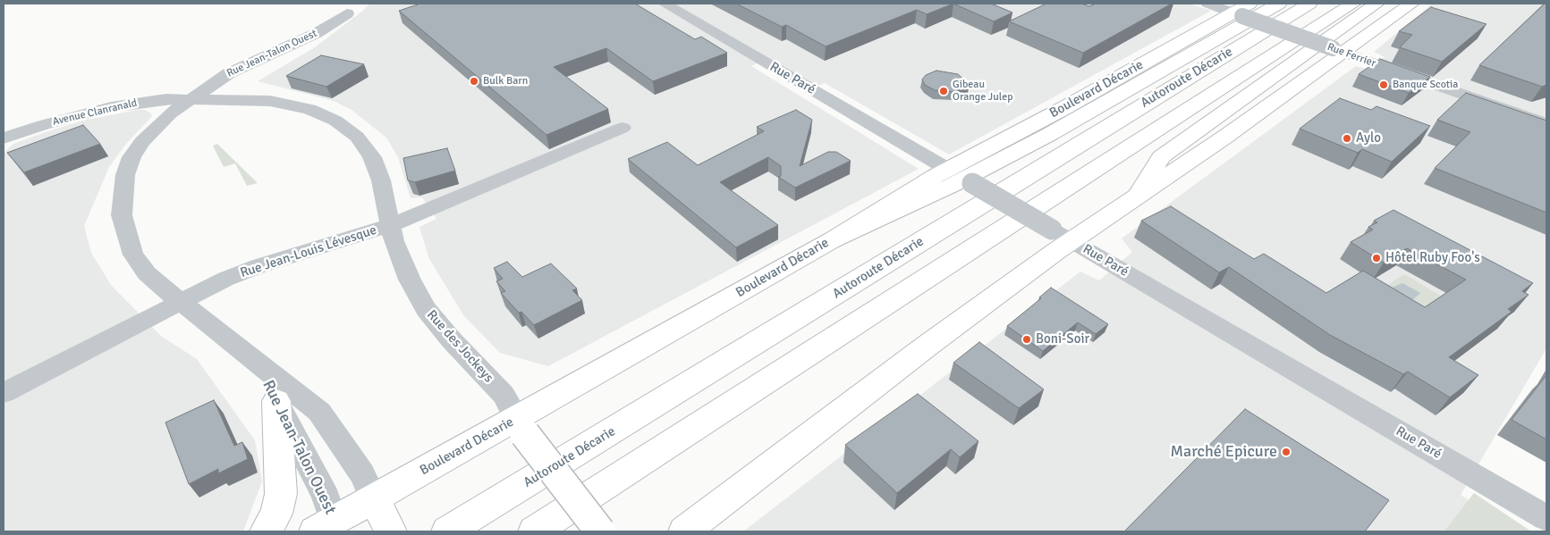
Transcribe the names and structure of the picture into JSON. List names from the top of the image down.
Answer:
{
  "streets": {
    "main road": ["Autoroute Décarie", "Boulevard Décarie"],
    "street": [
      "Rue Jean-Talon Ouest",
      "Rue Ferrier",
      "Rue Paré",
      "Avenue Clanranald",
      "Rue Jean-Louis Lévesque",
      "Rue des Jockeys"
    ]
  },
  "crossings": [
    ["Rue Jean-Talon Ouest", "Boulevard Décarie"],
    ["Rue Jean-Talon Ouest", "Avenue Clanranald"],
    ["Rue Jean-Talon Ouest", "Rue Jean-Louis Lévesque"],
    ["Rue Jean-Talon Ouest", "Rue des Jockeys"],
    ["Rue Ferrier", "Boulevard Décarie"],
    ["Rue Paré", "Boulevard Décarie"],
    ["Boulevard Décarie", "Rue des Jockeys"],
    ["Avenue Clanranald", "Rue des Jockeys"],
    ["Rue Jean-Louis Lévesque", "Rue des Jockeys"]
  ],
  "places": [
    "Bulk Barn",
    "Banque Scotia",
    "Gibeau Orange Julep",
    "Aylo",
    "Hôtel Ruby Foo's",
    "Boni-Soir",
    "Marché Epicure"
  ]
}
